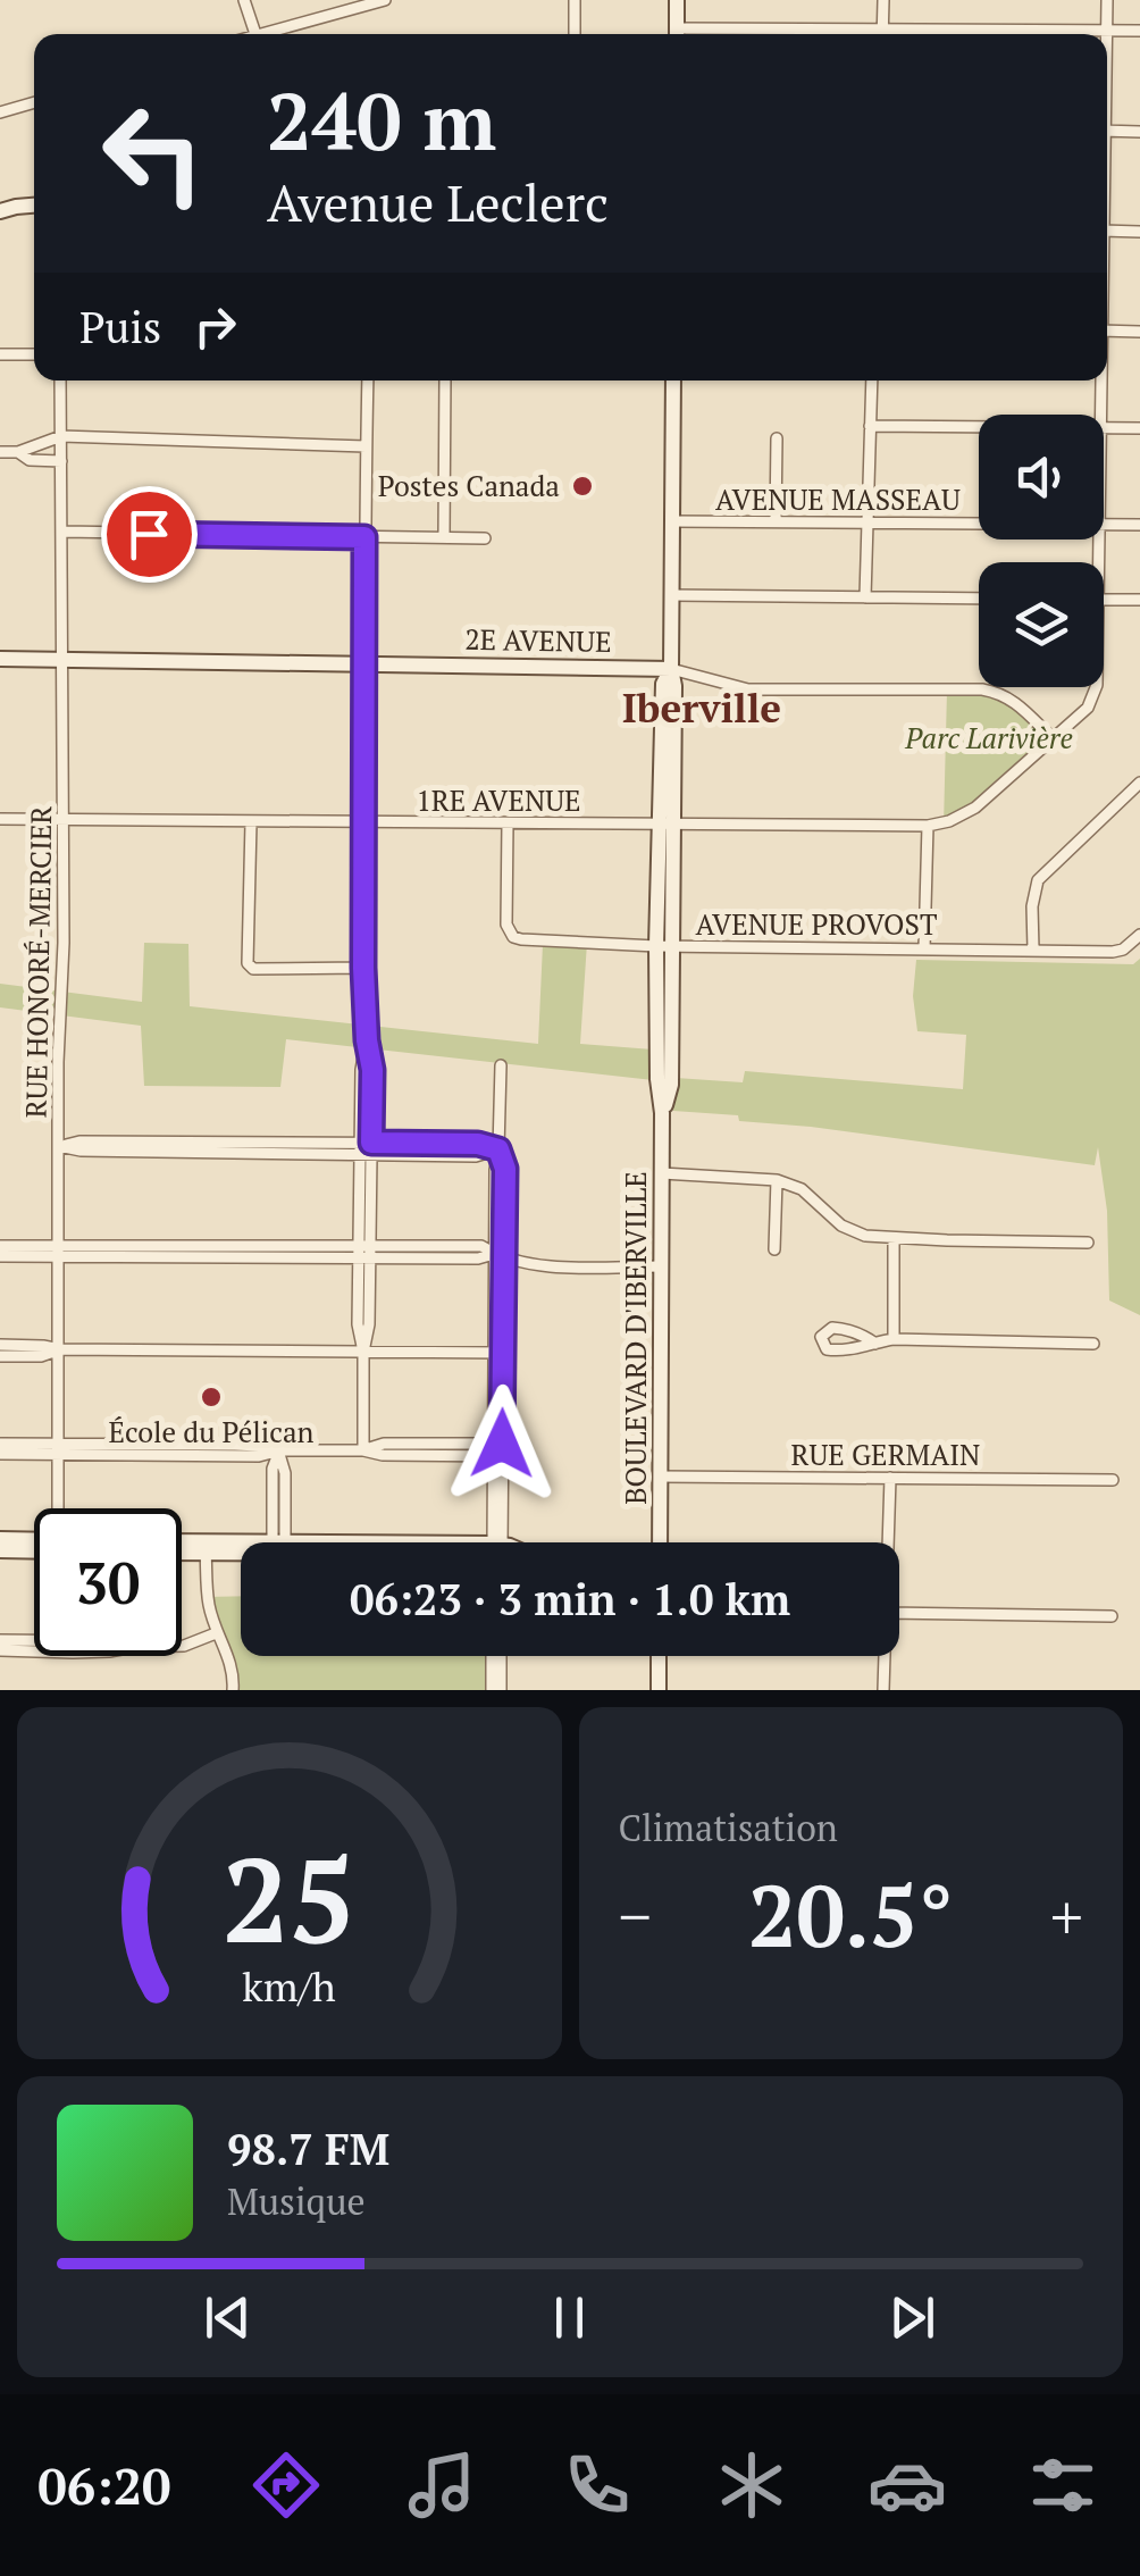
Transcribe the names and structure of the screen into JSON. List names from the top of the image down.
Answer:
{
  "streets": {
    "street": [
      "AVENUE MASSEAU",
      "2E AVENUE",
      "1RE AVENUE",
      "AVENUE PROVOST",
      "RUE HONORÉ-MERCIER",
      "BOULEVARD D'IBERVILLE",
      "RUE GERMAIN"
    ]
  },
  "crossings": [
    ["AVENUE MASSEAU", "BOULEVARD D'IBERVILLE"],
    ["2E AVENUE", "RUE HONORÉ-MERCIER"],
    ["2E AVENUE", "BOULEVARD D'IBERVILLE"],
    ["1RE AVENUE", "AVENUE PROVOST"],
    ["1RE AVENUE", "RUE HONORÉ-MERCIER"],
    ["1RE AVENUE", "BOULEVARD D'IBERVILLE"],
    ["AVENUE PROVOST", "BOULEVARD D'IBERVILLE"],
    ["BOULEVARD D'IBERVILLE", "RUE GERMAIN"]
  ],
  "districts": ["Iberville"],
  "parks": ["Parc Larivière"],
  "places": ["Postes Canada", "École du Pélican"],
  "page": {
    "turn": ["240 m", "Avenue Leclerc"],
    "then": "Puis",
    "limit": "30",
    "trip": "06:23 · 3 min · 1.0 km",
    "tile": "Climatisation",
    "heat": ["−", "20.5°", "+"],
    "song": ["98.7 FM", "Musique"],
    "tabs": "06:20",
    "gauge": ["25", "km/h"]
  }
}
